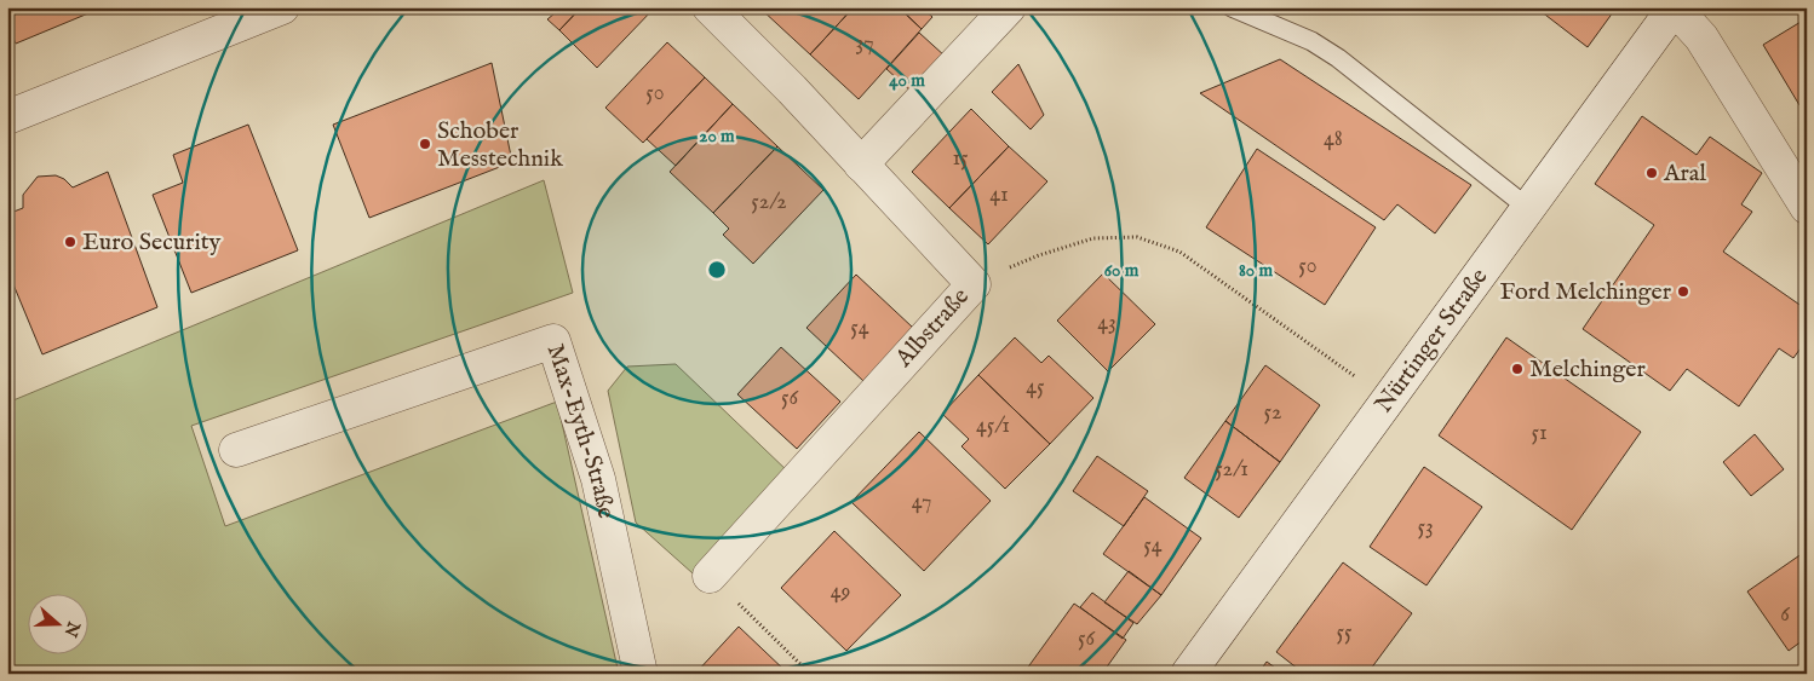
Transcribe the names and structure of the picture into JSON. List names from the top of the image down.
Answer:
{
  "streets": {
    "street": ["Albstraße", "Nürtinger Straße", "Max-Eyth-Straße"]
  },
  "places": [
    "Schober Messtechnik",
    "Aral",
    "Euro Security",
    "Ford Melchinger",
    "Melchinger"
  ],
  "house_numbers": [
    "37",
    "50",
    "48",
    "15",
    "41",
    "52/2",
    "50",
    "43",
    "54",
    "45",
    "56",
    "52",
    "45/1",
    "51",
    "52/1",
    "47",
    "53",
    "54",
    "49",
    "6",
    "55",
    "56"
  ],
  "north": "right",
  "rings": [
    "40 m",
    "20 m",
    "60 m",
    "80 m"
  ]
}
